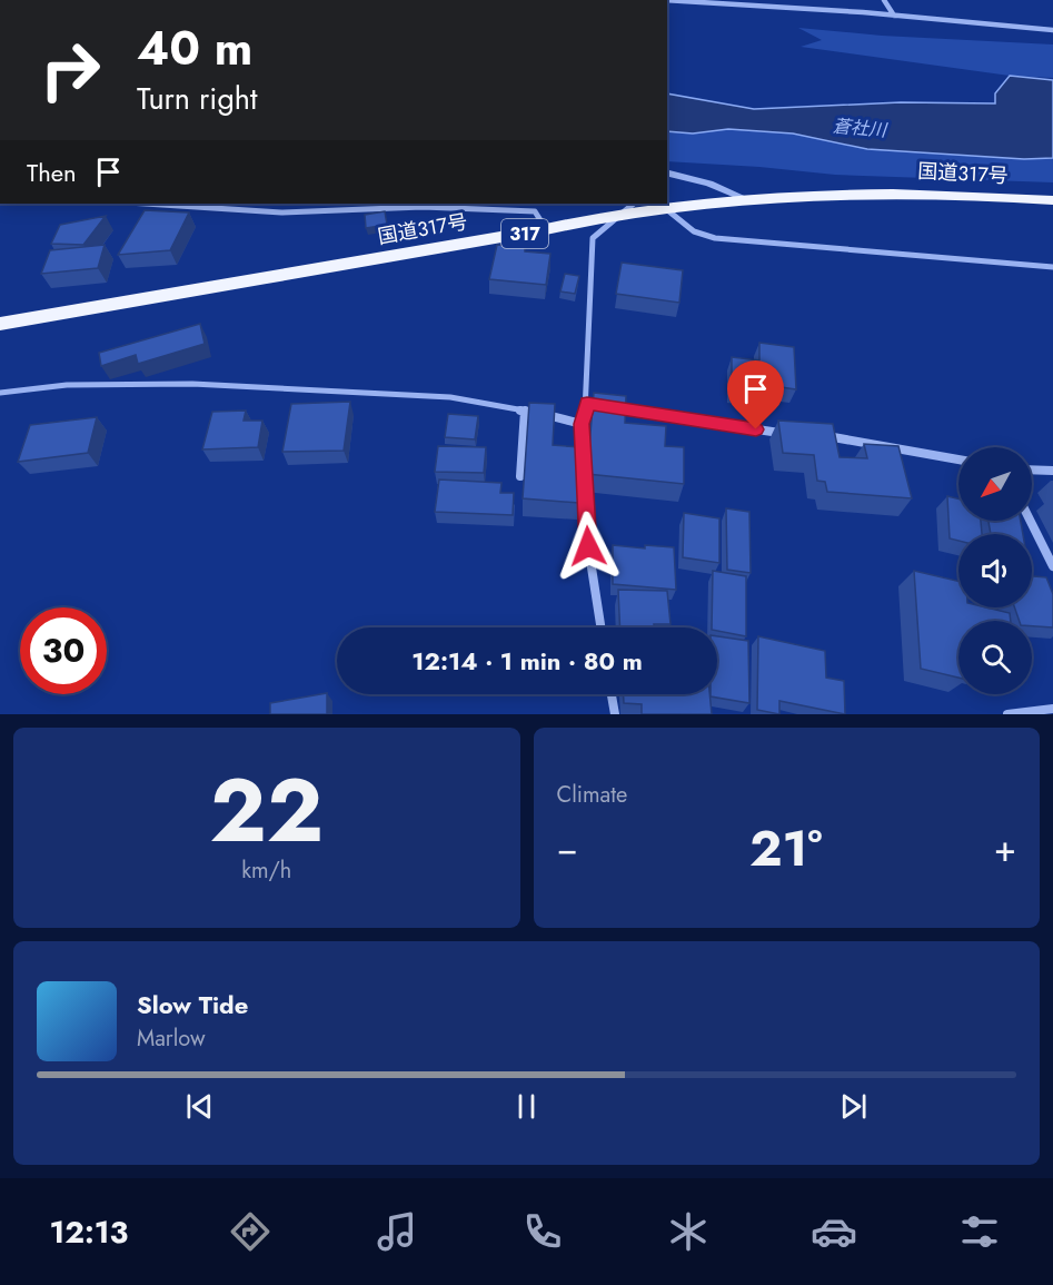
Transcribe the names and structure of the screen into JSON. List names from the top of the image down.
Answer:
{
  "streets": {
    "highway": ["国道317号", "317"]
  },
  "water": ["蒼社川"],
  "north": "bottom left",
  "page": {
    "turn": ["40 m", "Turn right"],
    "then": "Then",
    "limit": "30",
    "trip": "12:14 · 1 min · 80 m",
    "tile": [
      ["22", "km/h"],
      "Climate"
    ],
    "heat": ["−", "21°", "+"],
    "song": ["Slow Tide", "Marlow"],
    "tabs": "12:13"
  }
}
